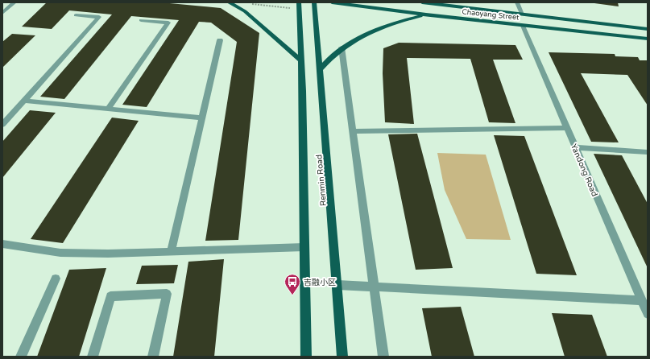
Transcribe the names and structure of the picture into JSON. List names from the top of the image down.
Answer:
{
  "streets": {
    "main road": ["Chaoyang Street", "Renmin Road"],
    "street": ["Yandong Road"]
  },
  "crossings": [
    ["Chaoyang Street", "Yandong Road"]
  ],
  "places": {
    "bus stop": ["吉融小区"]
  }
}
